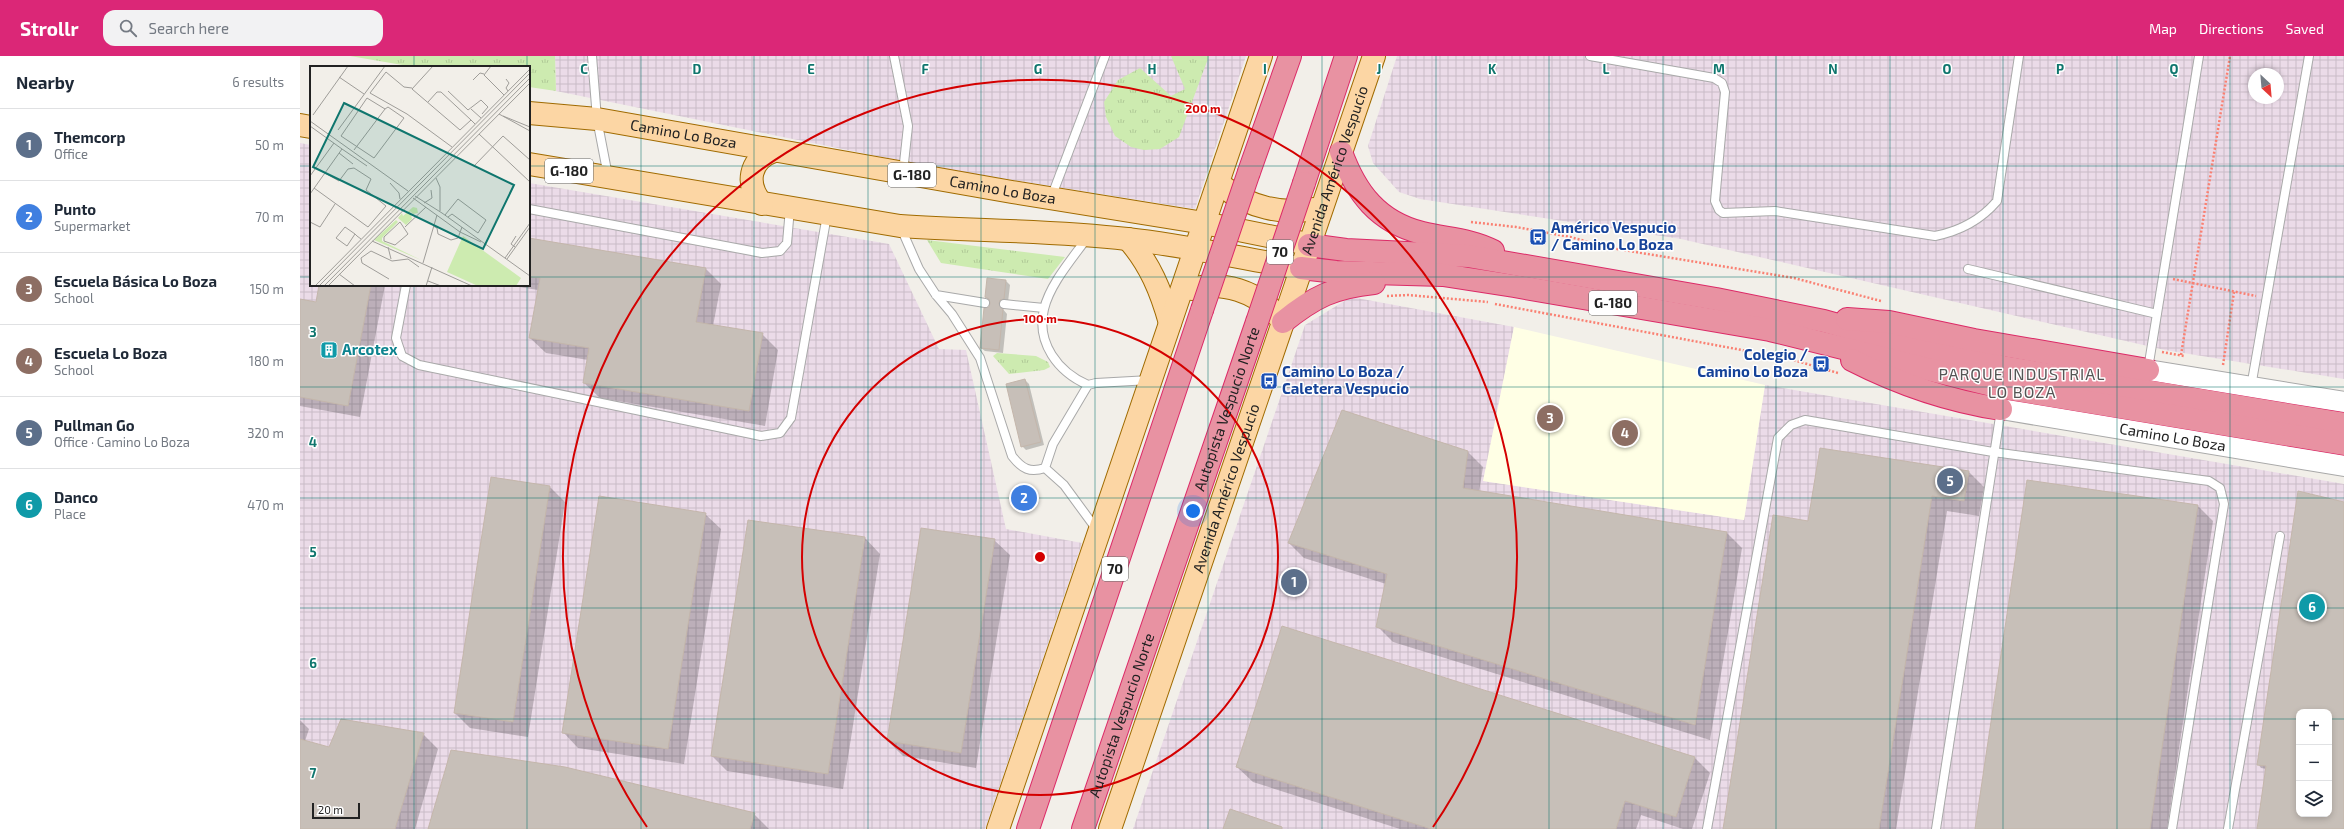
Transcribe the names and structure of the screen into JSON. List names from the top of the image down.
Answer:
{
  "streets": {
    "highway": ["G-180", "70", "Autopista Vespucio Norte"],
    "main road": ["Camino Lo Boza", "Avenida Américo Vespucio"]
  },
  "crossings": [
    ["Camino Lo Boza", "Avenida Américo Vespucio"],
    ["Camino Lo Boza", "G-180"],
    ["Avenida Américo Vespucio", "G-180"]
  ],
  "districts": ["PARQUE INDUSTRIAL LO BOZA"],
  "places": {
    "bus stop": ["Américo Vespucio / Camino Lo Boza", "Colegio / Camino Lo Boza", "Camino Lo Boza / Caletera Vespucio"],
    "building": ["Arcotex"]
  },
  "scale_bar": "20 m",
  "north": "bottom right",
  "page": {
    "header": "Strollr",
    "search": "Search here",
    "nav": ["Map", "Directions", "Saved"],
    "heading": ["Nearby", "6 results"],
    "list": [
      {
        "mark": "1",
        "name": "Themcorp",
        "note": "Office",
        "value": "50 m"
      },
      {
        "mark": "2",
        "name": "Punto",
        "note": "Supermarket",
        "value": "70 m"
      },
      {
        "mark": "3",
        "name": "Escuela Básica Lo Boza",
        "note": "School",
        "value": "150 m"
      },
      {
        "mark": "4",
        "name": "Escuela Lo Boza",
        "note": "School",
        "value": "180 m"
      },
      {
        "mark": "5",
        "name": "Pullman Go",
        "note": "Office · Camino Lo Boza",
        "value": "320 m"
      },
      {
        "mark": "6",
        "name": "Danco",
        "note": "Place",
        "value": "470 m"
      }
    ],
    "pins": [
      "3",
      "4",
      "5",
      "2",
      "1",
      "6"
    ],
    "map_buttons": ["+", "−"],
    "scale": "20 m"
  },
  "grid": {
    "columns": [
      "C",
      "D",
      "E",
      "F",
      "G",
      "H",
      "I",
      "J",
      "K",
      "L",
      "M",
      "N",
      "O",
      "P",
      "Q"
    ],
    "rows": [
      "3",
      "4",
      "5",
      "6",
      "7"
    ]
  },
  "rings": ["200 m", "100 m"]
}
